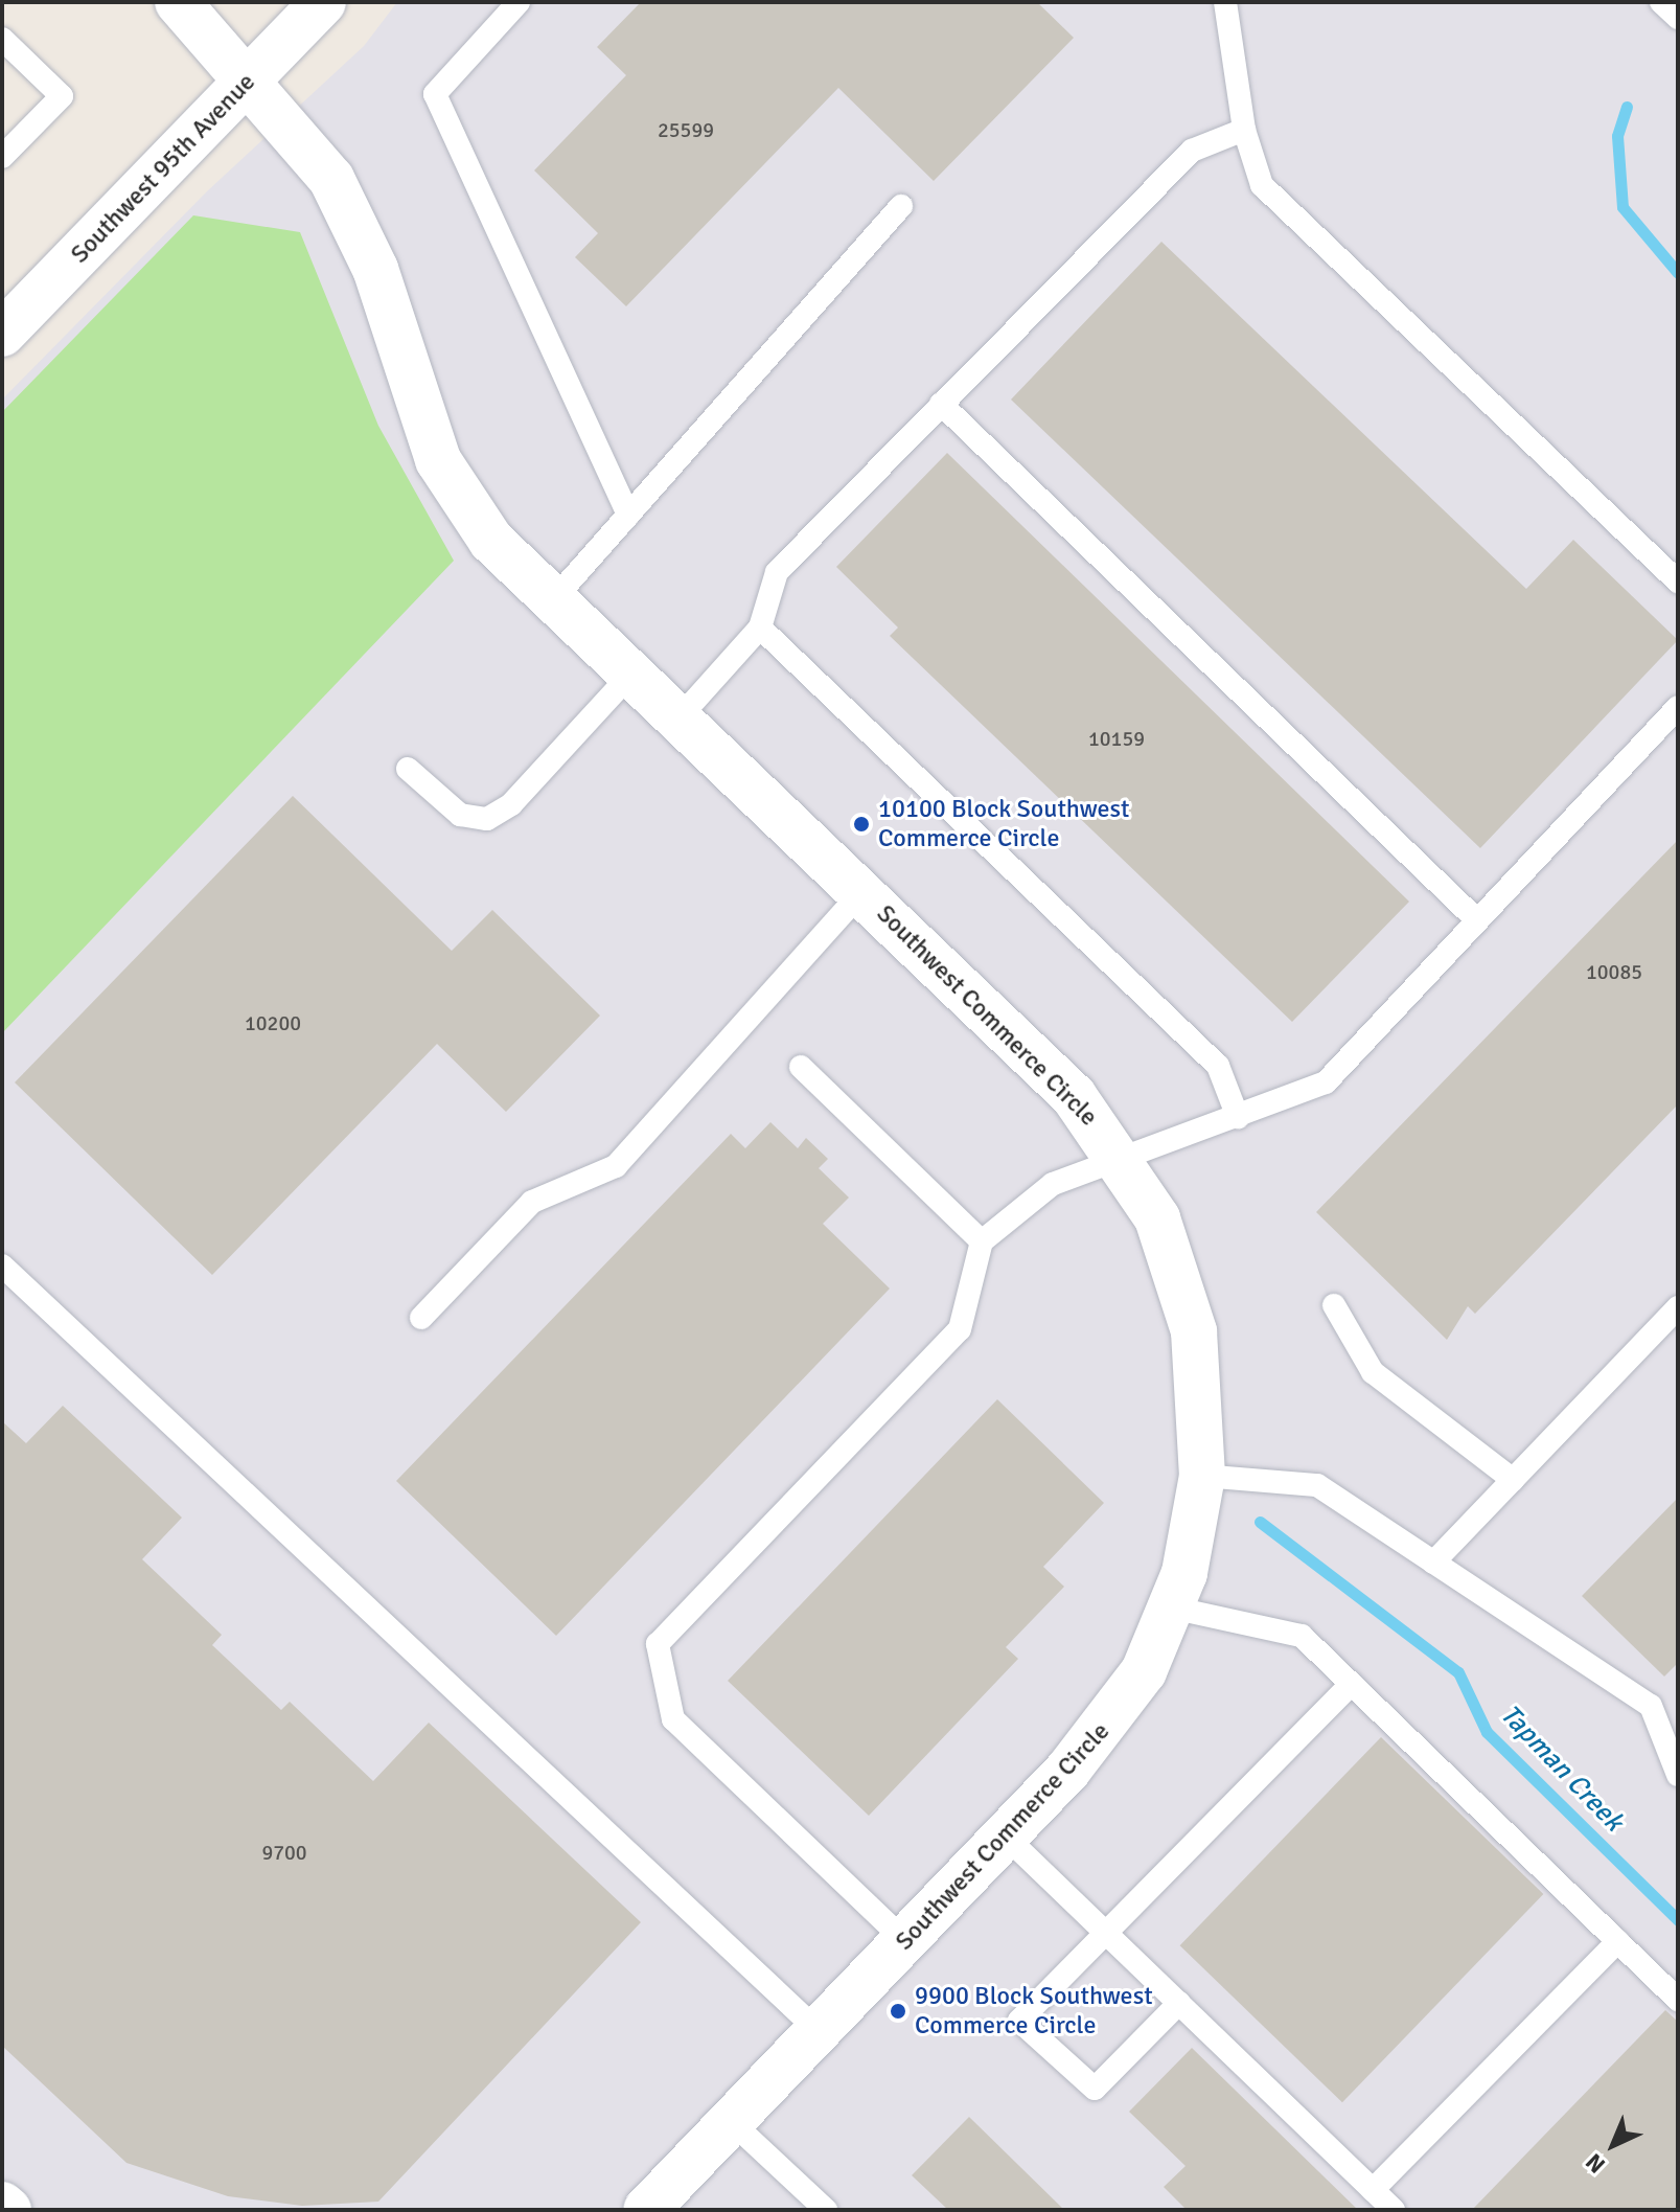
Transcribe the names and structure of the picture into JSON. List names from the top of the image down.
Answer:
{
  "streets": {
    "street": ["Southwest 95th Avenue", "Southwest Commerce Circle"]
  },
  "crossings": [
    ["Southwest 95th Avenue", "Southwest Commerce Circle"]
  ],
  "water": ["Tapman Creek"],
  "places": ["10100 Block Southwest Commerce Circle", "9900 Block Southwest Commerce Circle"],
  "house_numbers": [
    "25599",
    "10159",
    "10085",
    "10200",
    "9700"
  ],
  "north": "bottom left"
}
